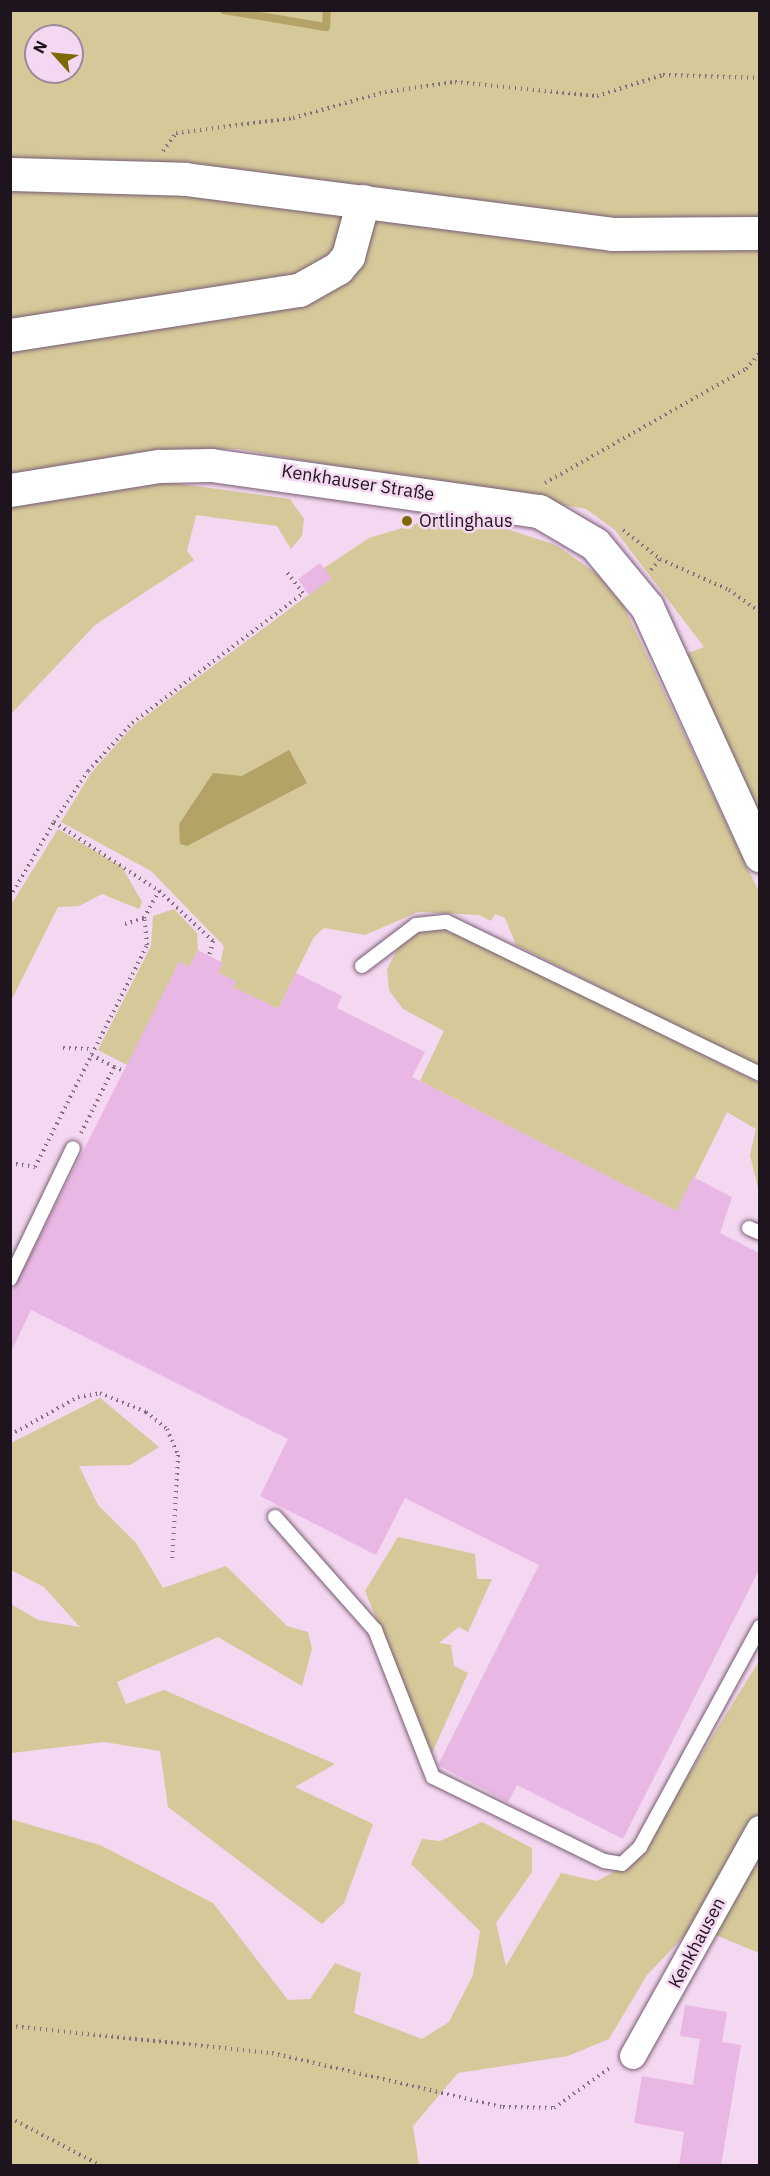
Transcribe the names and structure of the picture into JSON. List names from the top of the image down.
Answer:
{
  "streets": {
    "street": ["Kenkhauser Straße", "Kenkhausen"]
  },
  "places": ["Ortlinghaus"],
  "north": "top left"
}
